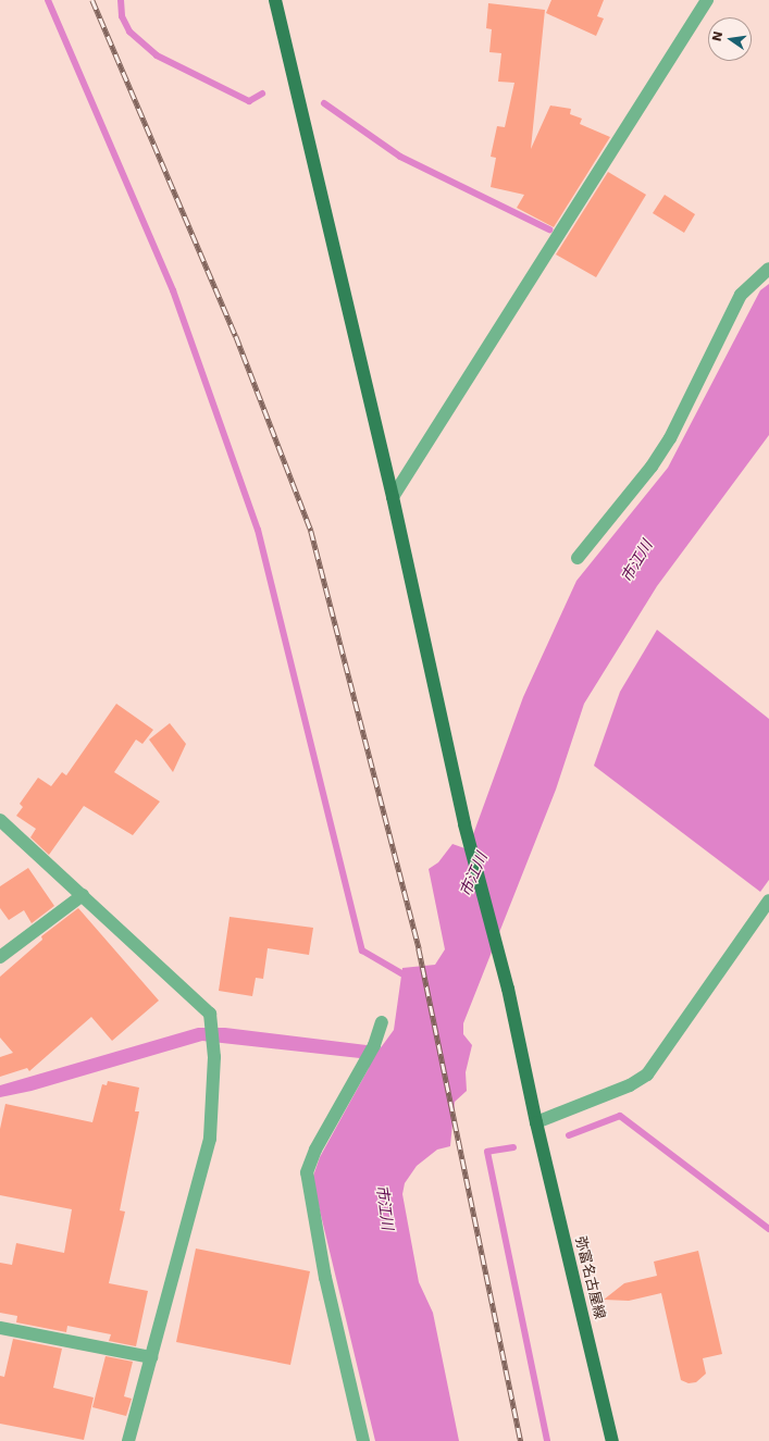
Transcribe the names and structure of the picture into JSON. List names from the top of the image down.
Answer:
{
  "streets": {
    "main road": ["弥富名古屋線"]
  },
  "water": ["市江川"],
  "north": "left"
}
